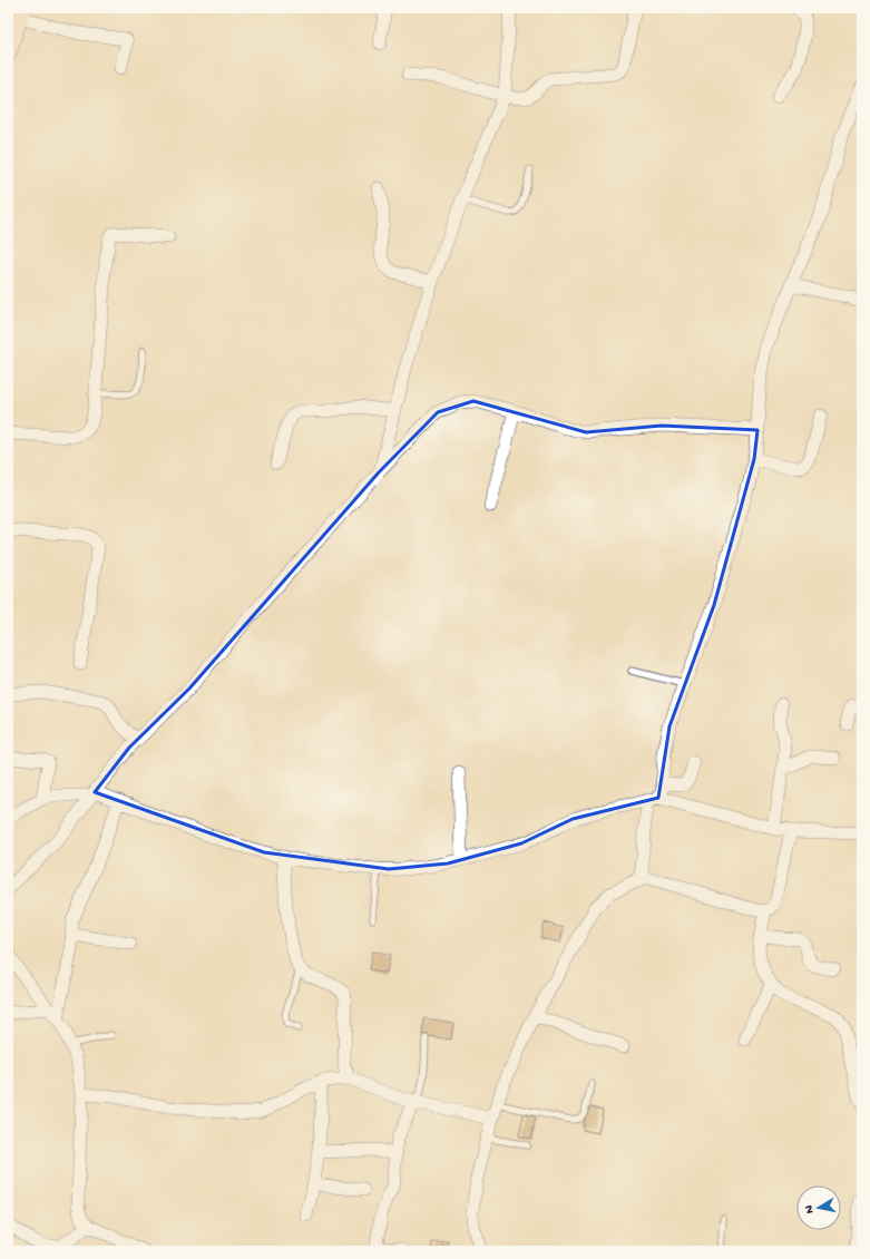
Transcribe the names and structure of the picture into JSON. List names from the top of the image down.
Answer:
{
  "north": "left"
}
